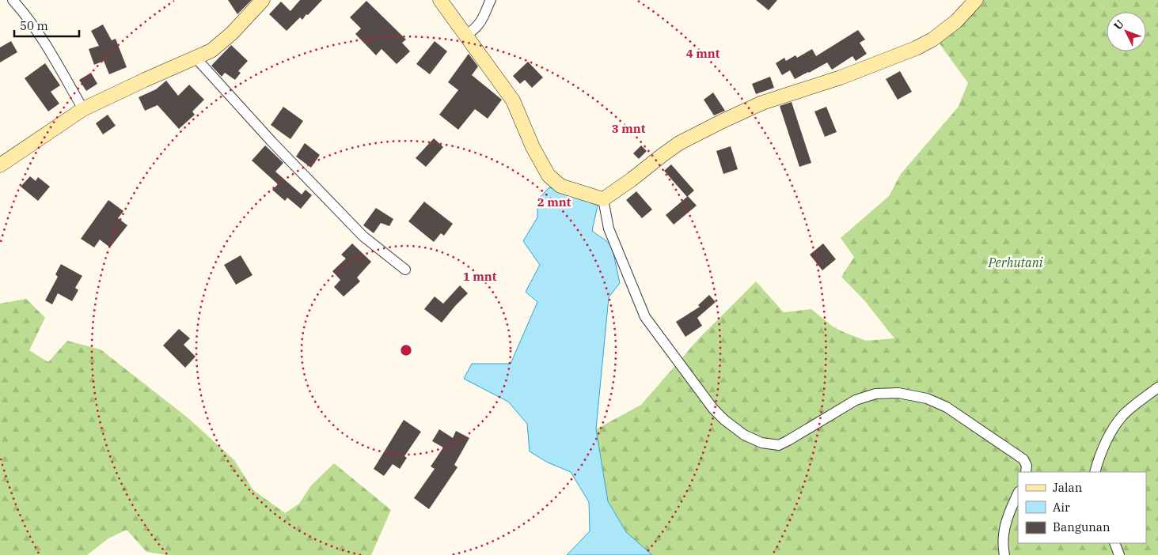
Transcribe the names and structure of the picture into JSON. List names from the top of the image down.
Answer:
{
  "parks": ["Perhutani"],
  "legend": ["Jalan", "Air", "Bangunan"],
  "scale_bar": "50 m",
  "north": "top left",
  "rings": [
    "4 mnt",
    "3 mnt",
    "2 mnt",
    "1 mnt"
  ]
}
